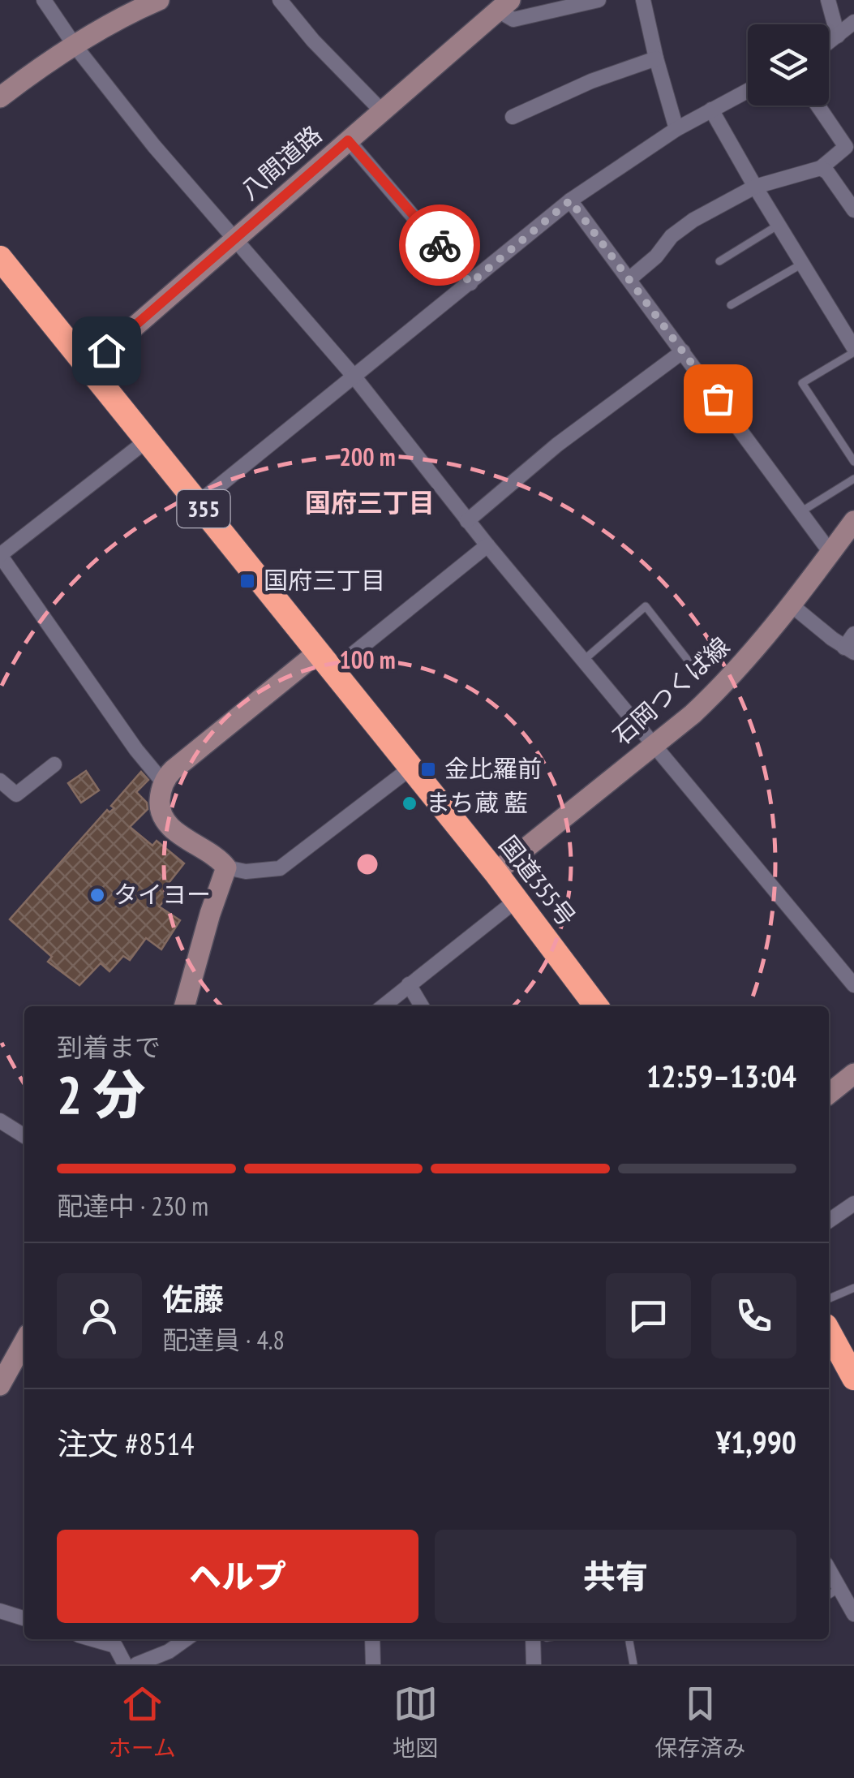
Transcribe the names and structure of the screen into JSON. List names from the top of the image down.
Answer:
{
  "streets": {
    "highway": ["355", "国道355号"],
    "main road": ["八間道路", "石岡つくば線"]
  },
  "crossings": [
    ["八間道路", "国道355号"],
    ["石岡つくば線", "国道355号"]
  ],
  "districts": ["国府三丁目"],
  "places": {
    "transit": ["国府三丁目", "金比羅前"],
    "other": ["まち蔵 藍", "タイヨー"]
  },
  "page": {
    "heading": ["2 分", "到着まで", "12:59–13:04"],
    "panel": [
      "佐藤",
      "配達員 · 4.8",
      "注文 #8514",
      "¥1,990"
    ],
    "bar": "配達中 · 230 m",
    "buttons": ["ヘルプ", "共有"],
    "tabs": ["ホーム", "地図", "保存済み"]
  },
  "rings": ["200 m", "100 m"]
}
